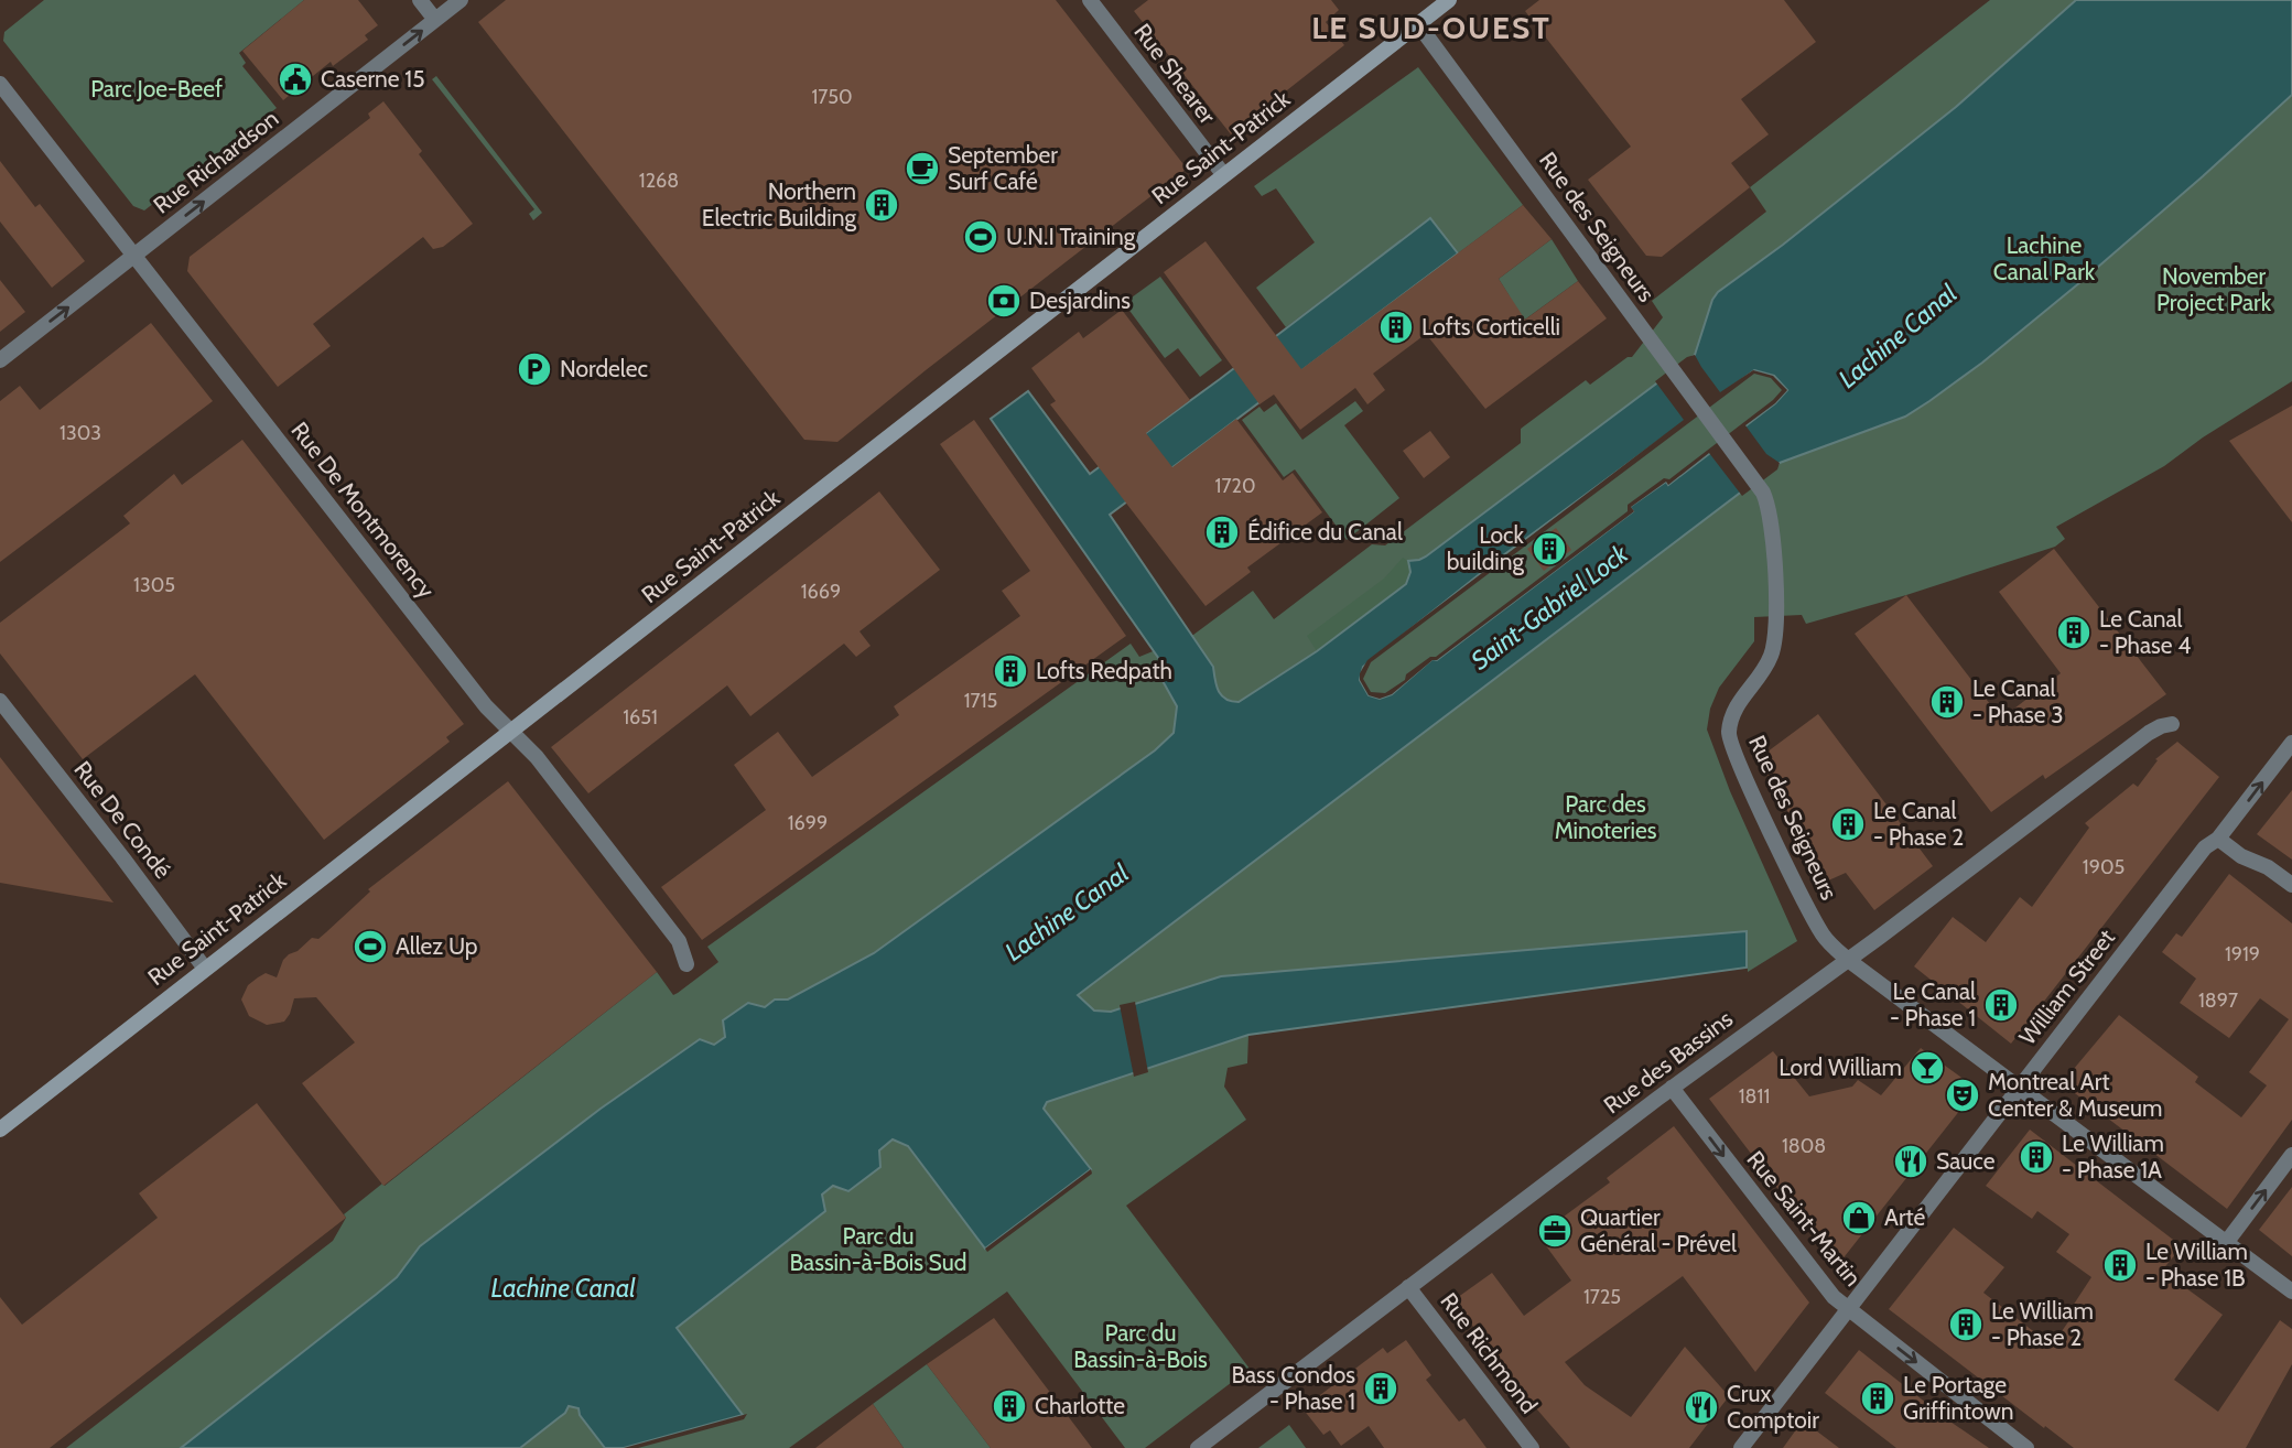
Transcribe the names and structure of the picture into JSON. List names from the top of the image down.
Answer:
{
  "streets": {
    "main road": ["Rue Saint-Patrick"],
    "street": [
      "Rue Shearer",
      "Rue Richardson",
      "Rue des Seigneurs",
      "Rue De Montmorency",
      "Rue De Condé",
      "William Street",
      "Rue des Bassins",
      "Rue Saint-Martin",
      "Rue Richmond"
    ]
  },
  "crossings": [
    ["Rue Shearer", "Rue Saint-Patrick"],
    ["Rue Saint-Patrick", "Rue des Seigneurs"],
    ["Rue Saint-Patrick", "Rue De Montmorency"],
    ["Rue Saint-Patrick", "Rue De Condé"],
    ["Rue Richardson", "Rue De Montmorency"],
    ["Rue des Seigneurs", "William Street"],
    ["Rue des Seigneurs", "Rue des Bassins"],
    ["William Street", "Rue Saint-Martin"],
    ["Rue des Bassins", "Rue Saint-Martin"],
    ["Rue des Bassins", "Rue Richmond"]
  ],
  "one_way": ["Rue Richardson", "Rue Saint-Martin"],
  "districts": ["LE SUD-OUEST"],
  "water": ["Lachine Canal", "Saint-Gabriel Lock"],
  "parks": [
    "Parc Joe-Beef",
    "Lachine Canal Park",
    "November Project Park",
    "Parc des Minoteries",
    "Parc du Bassin-à-Bois Sud",
    "Parc du Bassin-à-Bois"
  ],
  "places": {
    "public building": ["Caserne 15"],
    "cafe": ["September Surf Café"],
    "building": [
      "Northern Electric Building",
      "Lofts Corticelli",
      "Édifice du Canal",
      "Lock building",
      "Le Canal - Phase 4",
      "Lofts Redpath",
      "Le Canal - Phase 3",
      "Le Canal - Phase 2",
      "Le Canal - Phase 1",
      "Le William - Phase 1A",
      "Le William - Phase 1B",
      "Le William - Phase 2",
      "Bass Condos - Phase 1",
      "Le Portage Griffintown",
      "Charlotte"
    ],
    "sports": ["U.N.I Training", "Allez Up"],
    "bank": ["Desjardins"],
    "parking": ["Nordelec"],
    "bar": ["Lord William"],
    "theatre": ["Montreal Art Center & Museum"],
    "restaurant": ["Sauce", "Crux Comptoir"],
    "shop": ["Arté"],
    "office": ["Quartier Général - Prével"]
  },
  "house_numbers": [
    "1750",
    "1268",
    "1303",
    "1720",
    "1305",
    "1669",
    "1715",
    "1651",
    "1699",
    "1905",
    "1919",
    "1897",
    "1811",
    "1808",
    "1725"
  ]
}
